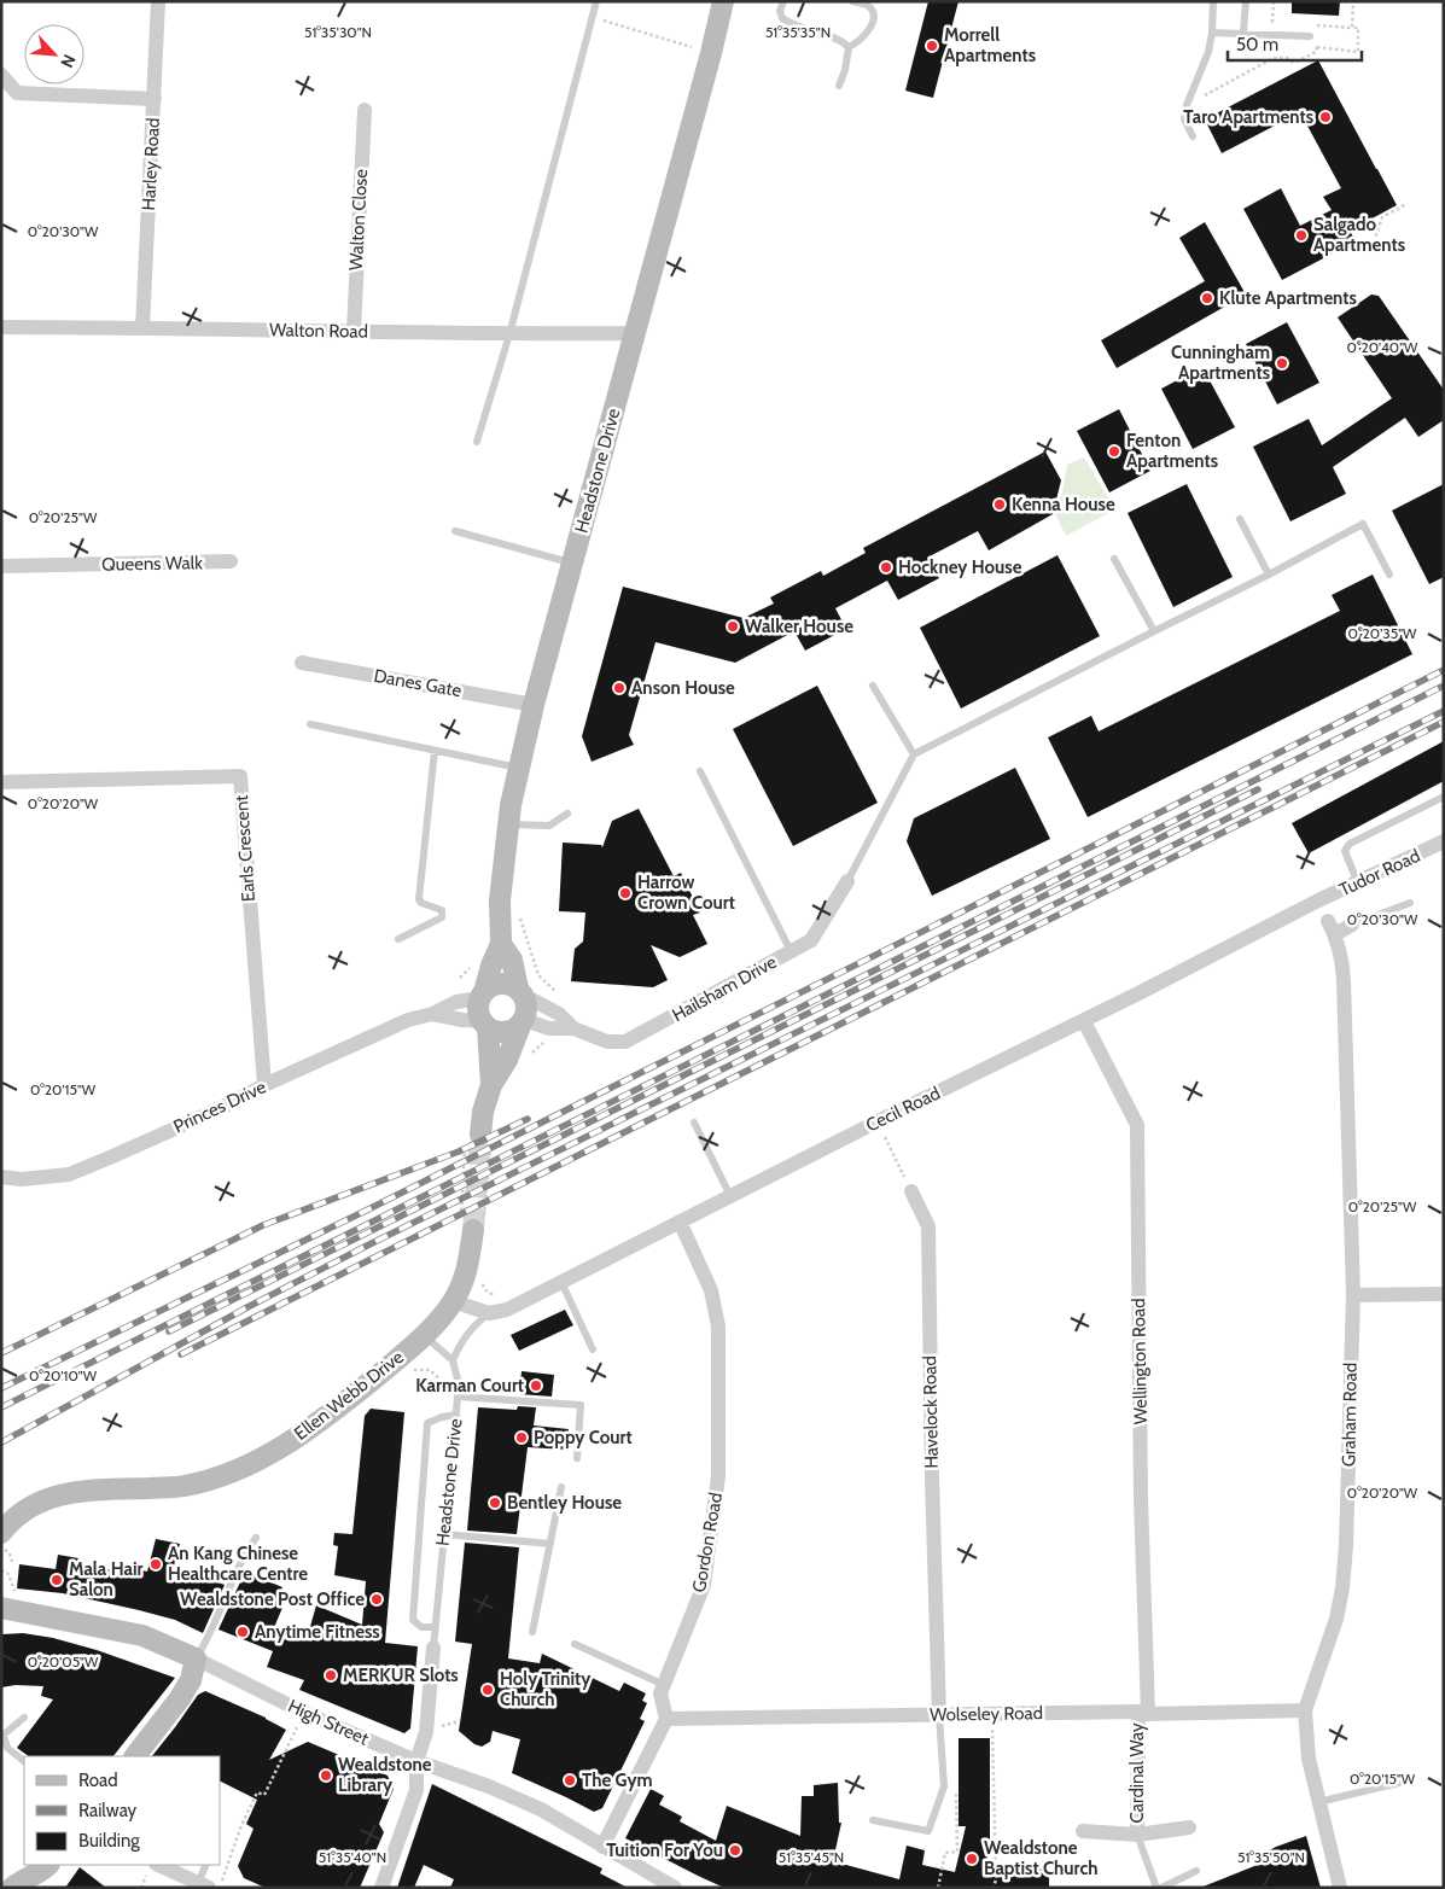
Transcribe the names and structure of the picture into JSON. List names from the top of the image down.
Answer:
{
  "streets": {
    "street": [
      "Harley Road",
      "Walton Close",
      "Walton Road",
      "Headstone Drive",
      "Queens Walk",
      "Danes Gate",
      "Earls Crescent",
      "Tudor Road",
      "Hailsham Drive",
      "Princes Drive",
      "Cecil Road",
      "Wellington Road",
      "Ellen Webb Drive",
      "Havelock Road",
      "Graham Road",
      "Gordon Road",
      "Wolseley Road",
      "High Street",
      "Cardinal Way"
    ]
  },
  "crossings": [
    ["Harley Road", "Walton Road"],
    ["Walton Close", "Walton Road"],
    ["Walton Road", "Headstone Drive"],
    ["Headstone Drive", "Danes Gate"],
    ["Headstone Drive", "Hailsham Drive"],
    ["Headstone Drive", "Princes Drive"],
    ["Headstone Drive", "Cecil Road"],
    ["Headstone Drive", "High Street"],
    ["Earls Crescent", "Princes Drive"],
    ["Tudor Road", "Cecil Road"],
    ["Hailsham Drive", "Princes Drive"],
    ["Cecil Road", "Wellington Road"],
    ["Cecil Road", "Gordon Road"],
    ["Wellington Road", "Wolseley Road"],
    ["Wellington Road", "Cardinal Way"],
    ["Havelock Road", "Wolseley Road"],
    ["Graham Road", "Wolseley Road"],
    ["Wolseley Road", "Cardinal Way"]
  ],
  "places": [
    "Morrell Apartments",
    "Taro Apartments",
    "Salgado Apartments",
    "Klute Apartments",
    "Cunningham Apartments",
    "Fenton Apartments",
    "Kenna House",
    "Hockney House",
    "Walker House",
    "Anson House",
    "Harrow Crown Court",
    "Karman Court",
    "Poppy Court",
    "Bentley House",
    "An Kang Chinese Healthcare Centre",
    "Mala Hair Salon",
    "Wealdstone Post Office",
    "Anytime Fitness",
    "MERKUR Slots",
    "Holy Trinity Church",
    "Wealdstone Library",
    "The Gym",
    "Tuition For You",
    "Wealdstone Baptist Church"
  ],
  "legend": ["Road", "Railway", "Building"],
  "scale_bar": "50 m",
  "north": "bottom right",
  "coordinates": [
    "51°35'30\"N",
    "51°35'35\"N",
    "0°20'30\"W",
    "0°20'40\"W",
    "0°20'25\"W",
    "0°20'35\"W",
    "0°20'20\"W",
    "0°20'15\"W",
    "0°20'10\"W",
    "0°20'05\"W",
    "51°35'40\"N",
    "51°35'45\"N",
    "51°35'50\"N"
  ]
}
